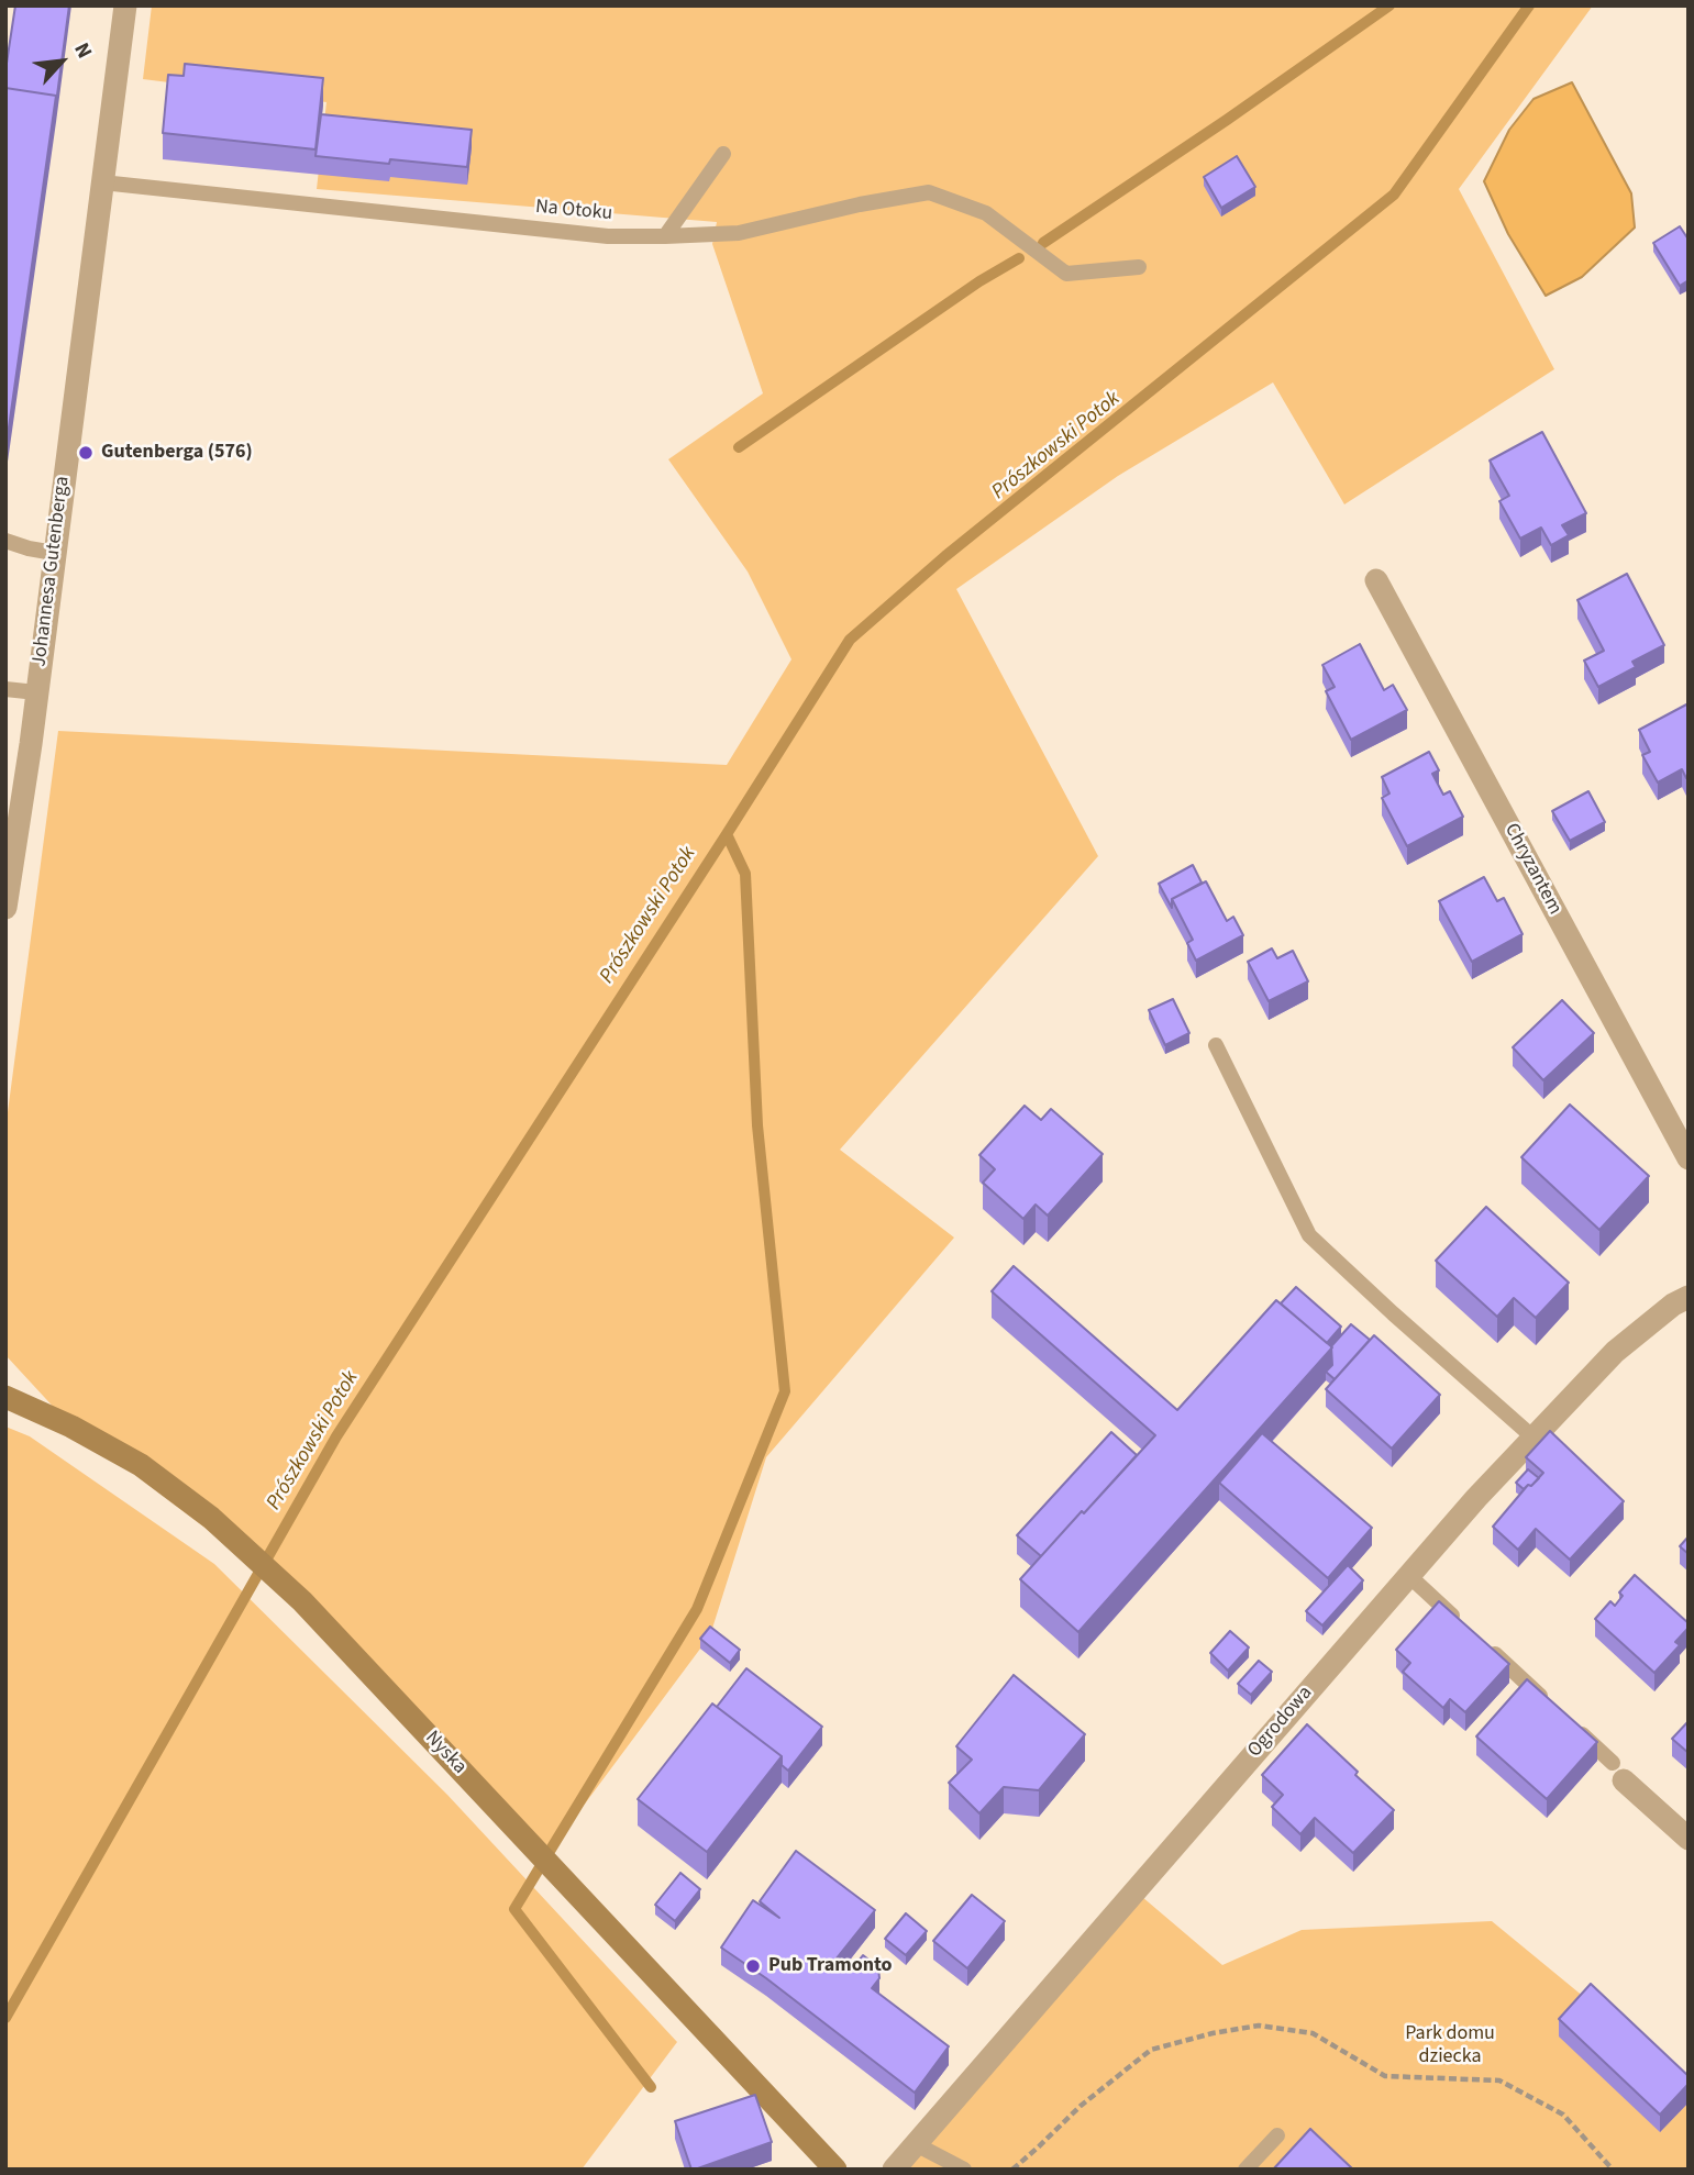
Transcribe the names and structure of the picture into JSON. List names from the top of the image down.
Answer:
{
  "streets": {
    "street": [
      "Johannesa Gutenberga",
      "Chryzantem",
      "Ogrodowa",
      "Nyska"
    ],
    "lane": ["Na Otoku"]
  },
  "crossings": [
    ["Na Otoku", "Johannesa Gutenberga"]
  ],
  "water": ["Prószkowski Potok"],
  "parks": ["Park domu dziecka"],
  "places": ["Gutenberga (576)", "Pub Tramonto"],
  "north": "top right"
}
